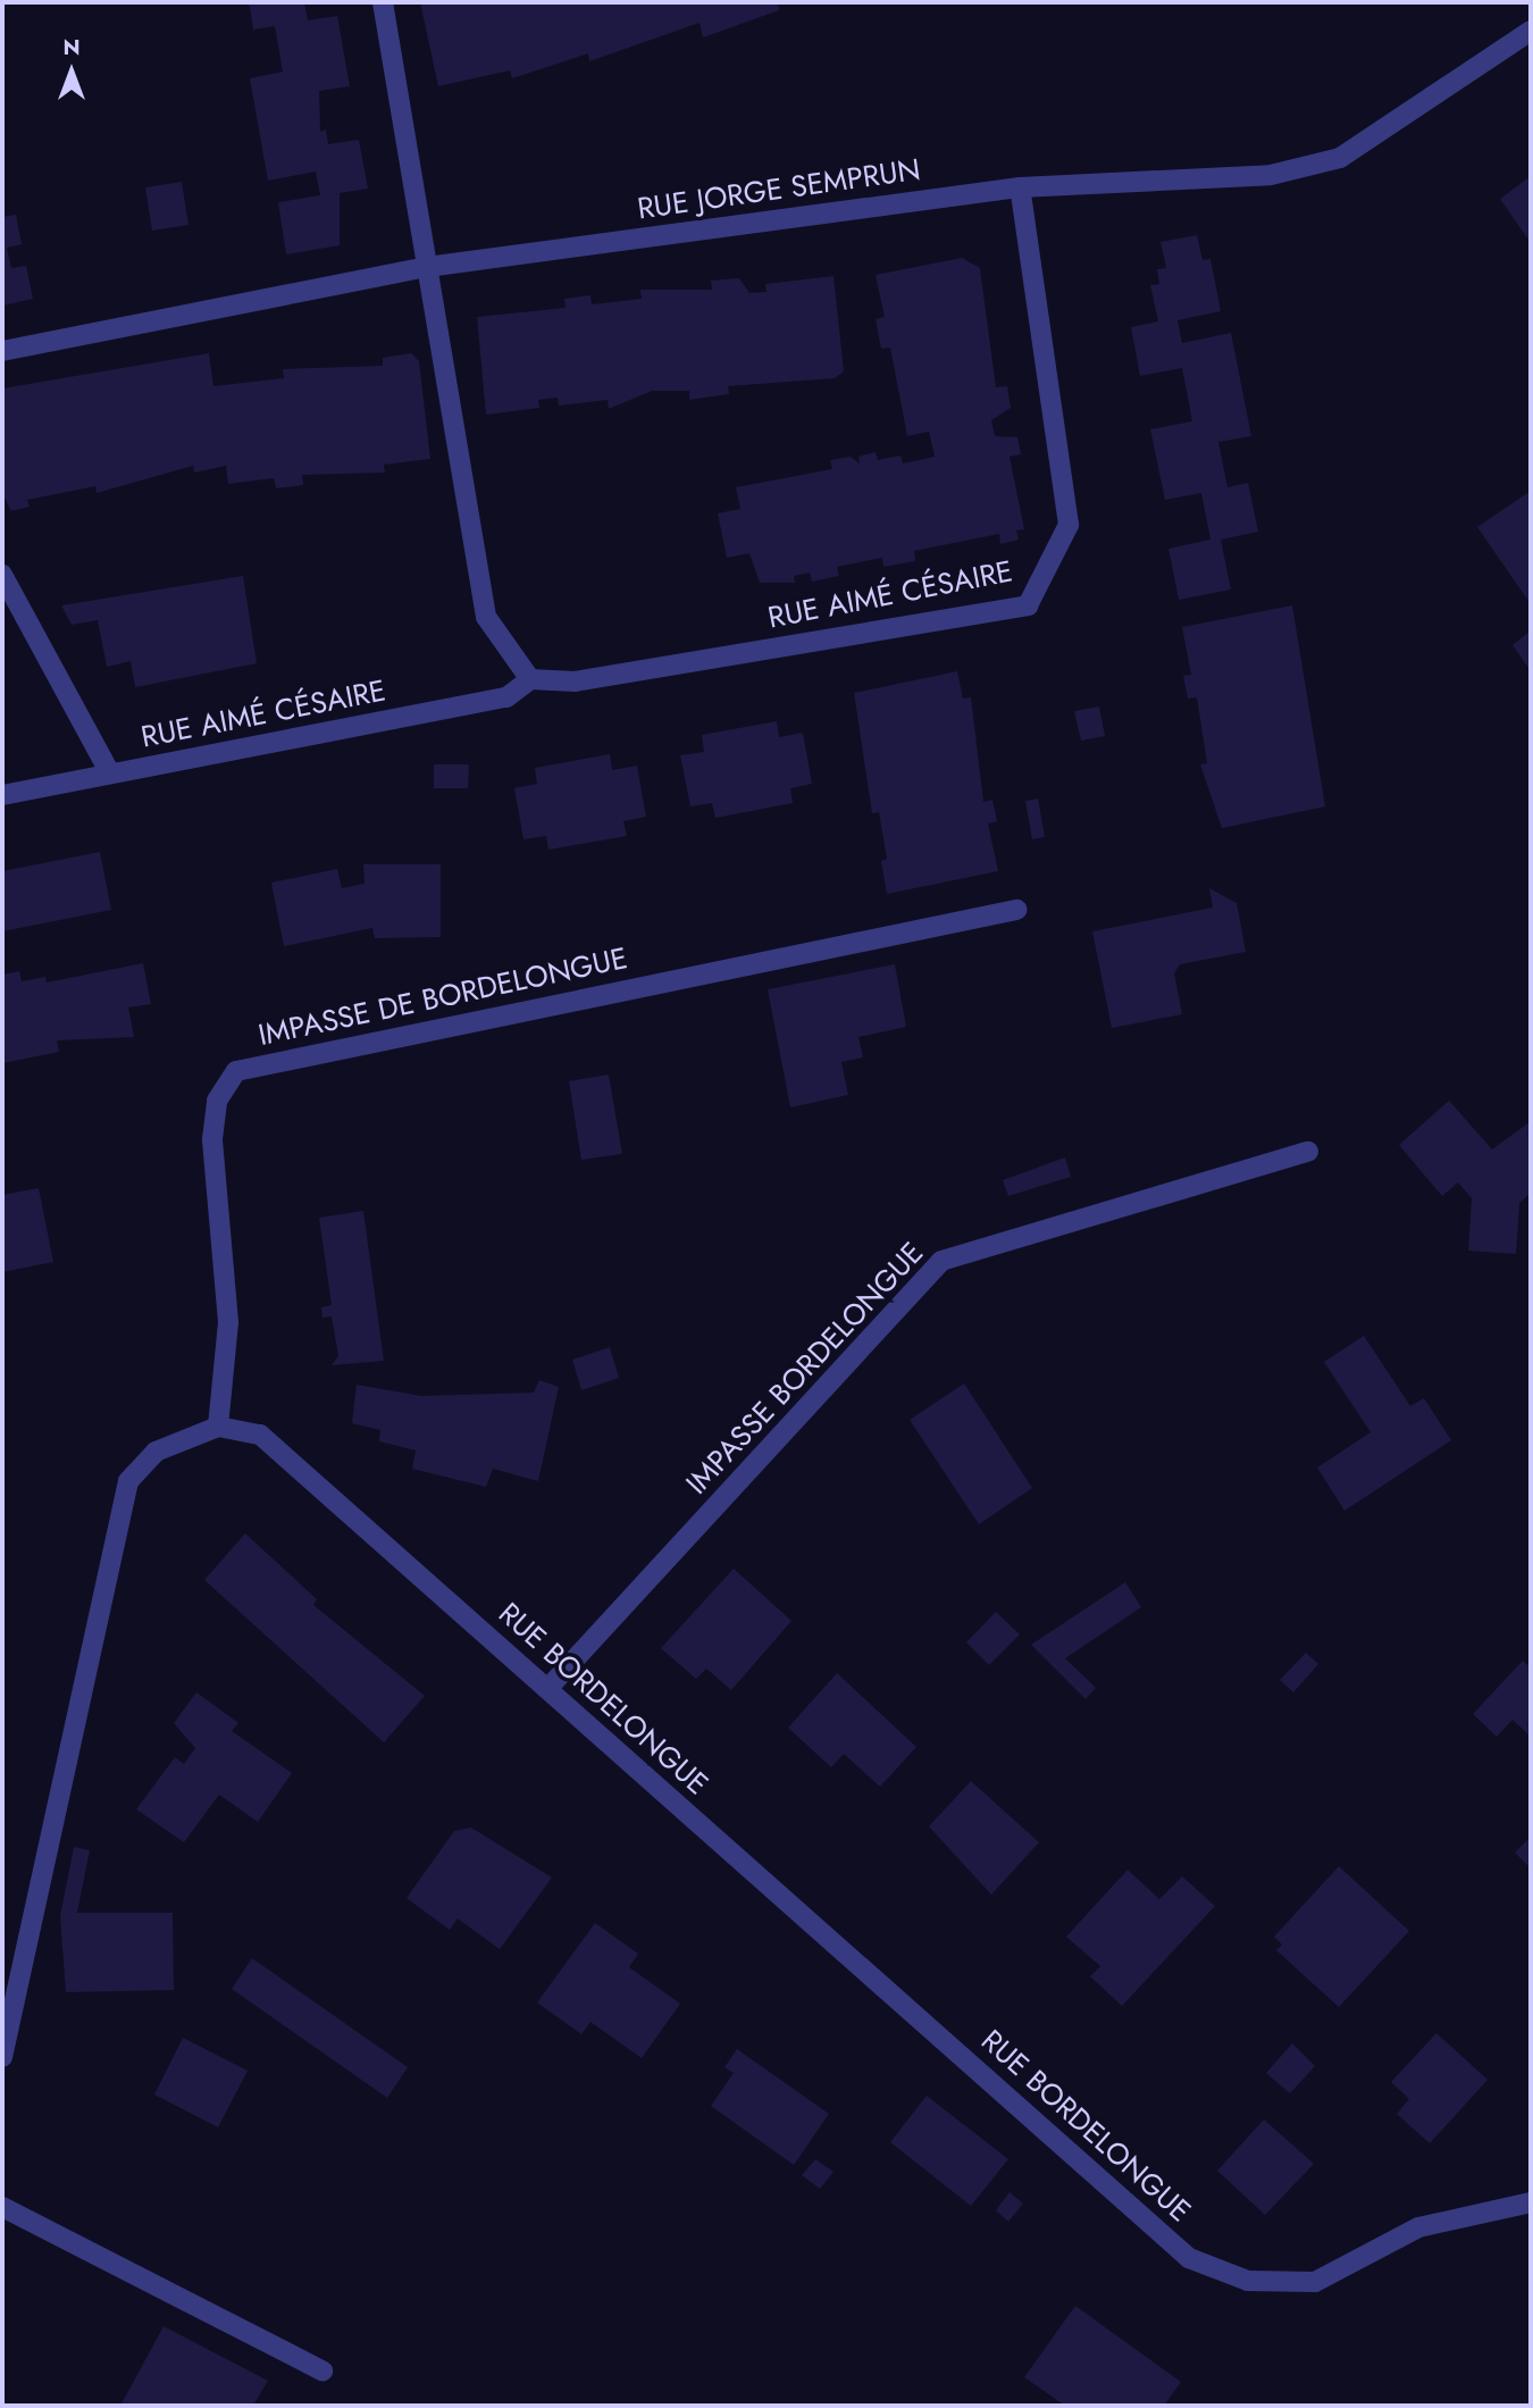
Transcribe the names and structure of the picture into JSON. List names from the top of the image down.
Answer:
{
  "streets": {
    "street": [
      "RUE JORGE SEMPRUN",
      "RUE AIMÉ CÉSAIRE",
      "IMPASSE DE BORDELONGUE",
      "IMPASSE BORDELONGUE",
      "RUE BORDELONGUE"
    ]
  },
  "crossings": [
    ["RUE JORGE SEMPRUN", "RUE AIMÉ CÉSAIRE"],
    ["IMPASSE DE BORDELONGUE", "RUE BORDELONGUE"],
    ["IMPASSE BORDELONGUE", "RUE BORDELONGUE"]
  ],
  "north": "top"
}
